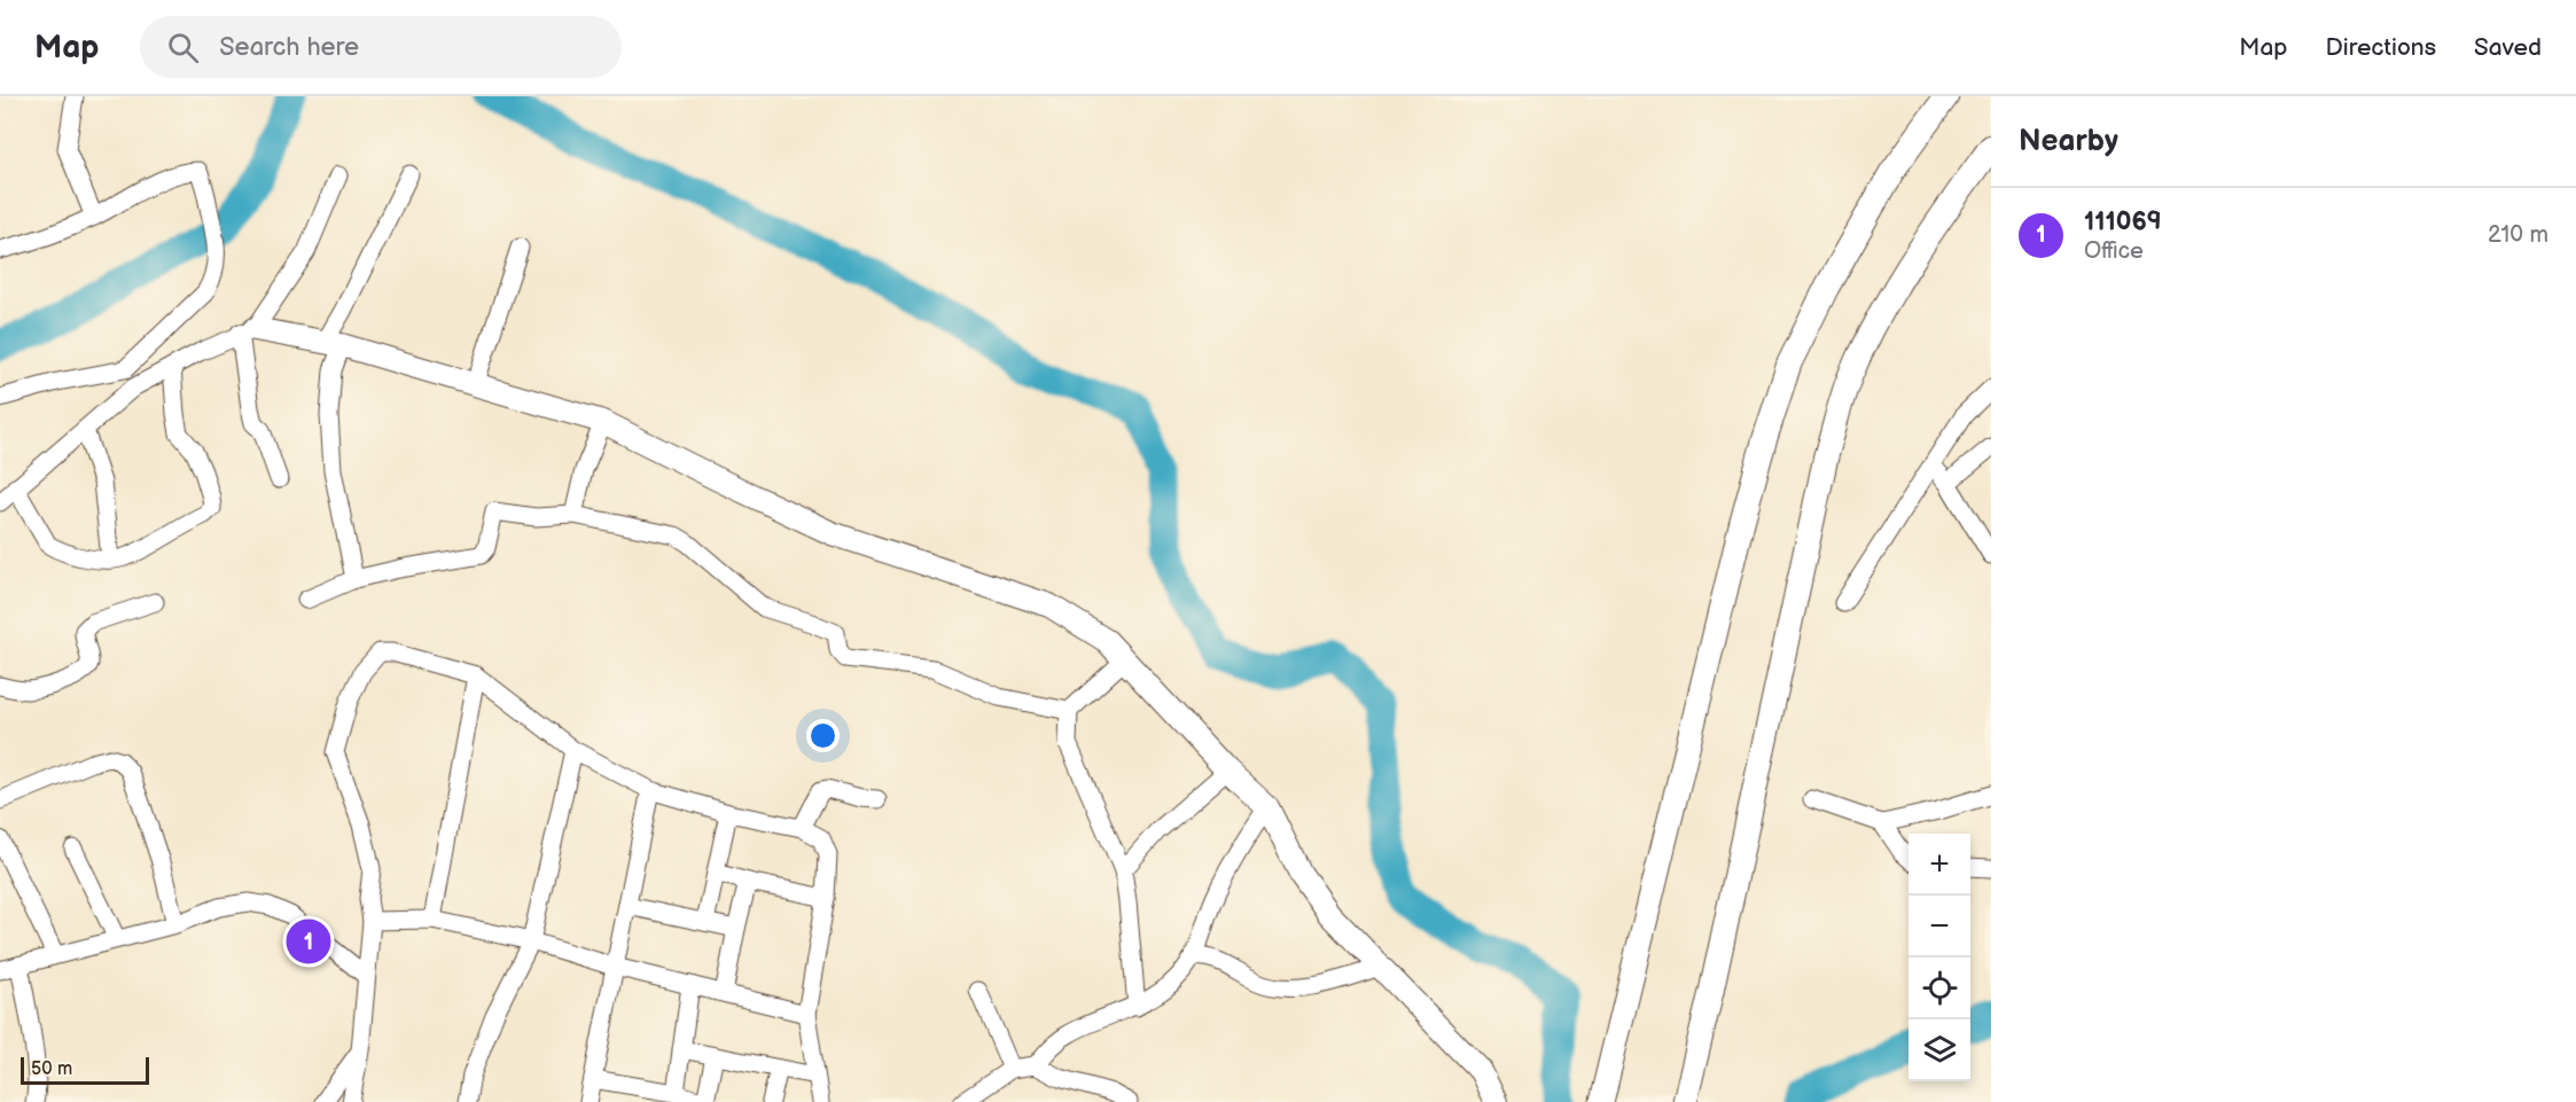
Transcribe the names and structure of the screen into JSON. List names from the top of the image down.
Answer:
{
  "scale_bar": "50 m",
  "page": {
    "header": "Map",
    "search": "Search here",
    "nav": ["Map", "Directions", "Saved"],
    "heading": "Nearby",
    "list": [
      {
        "mark": "1",
        "name": "111069",
        "note": "Office",
        "value": "210 m"
      }
    ],
    "map_buttons": ["+", "−"],
    "pins": "1",
    "scale": "50 m"
  }
}
